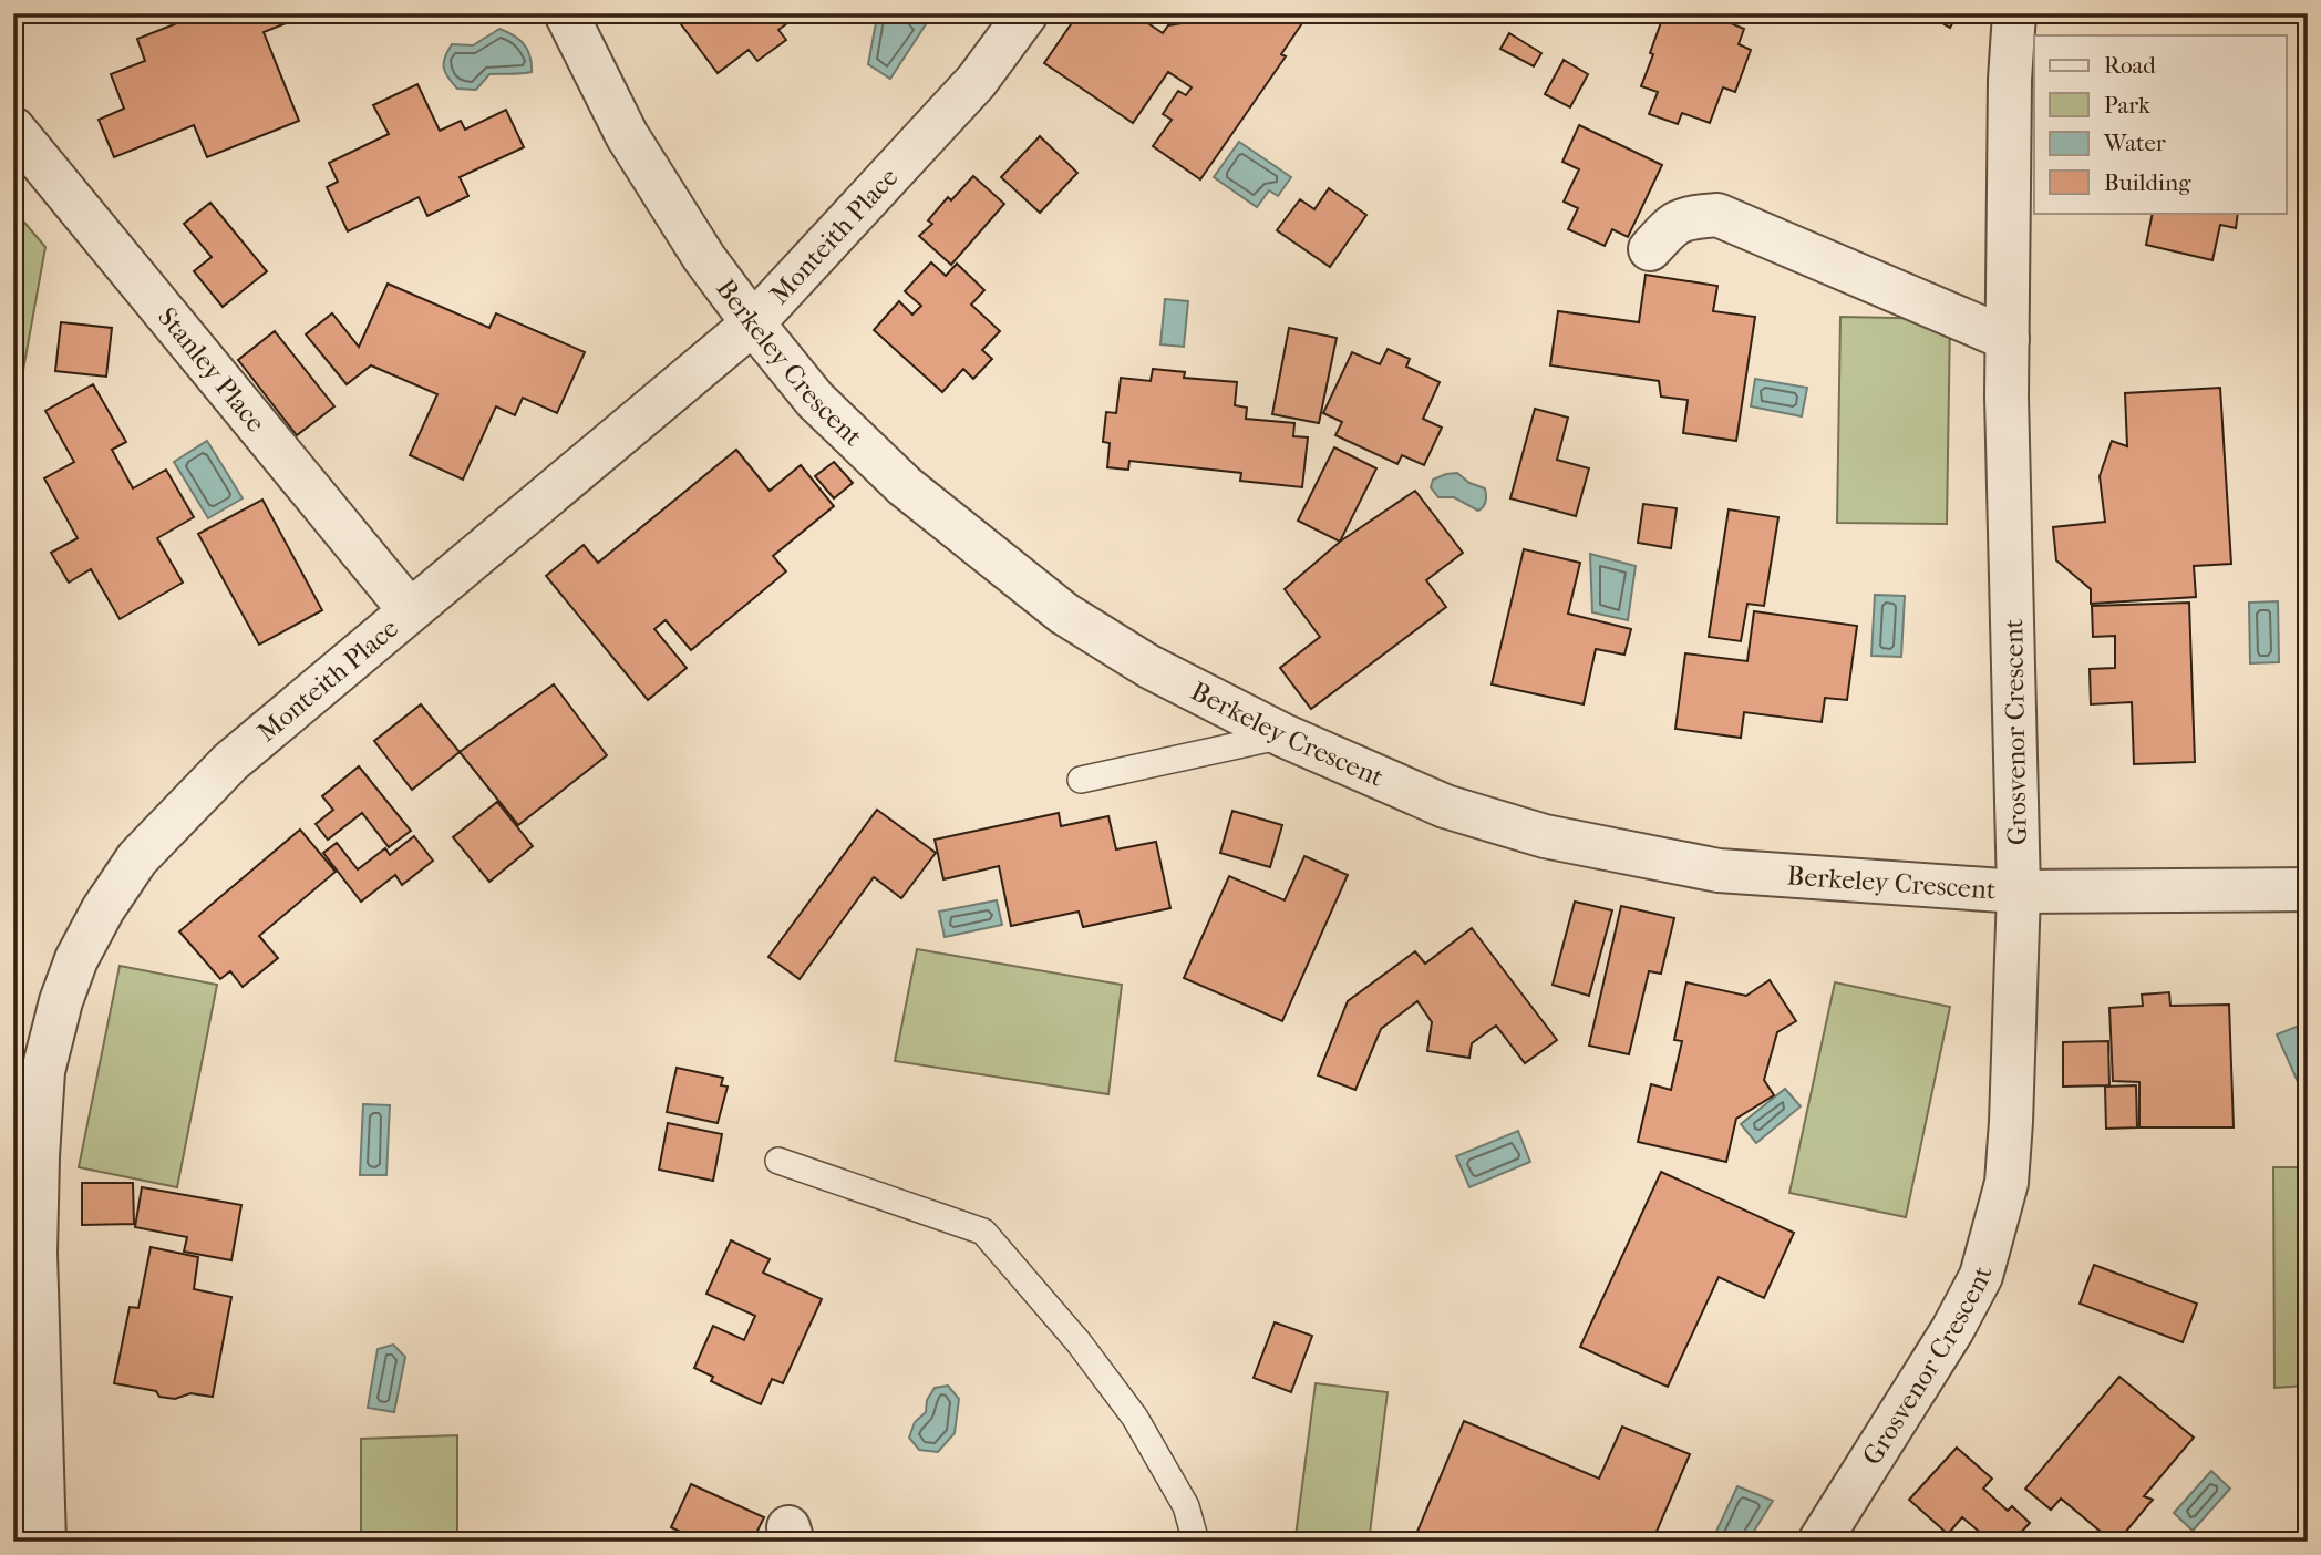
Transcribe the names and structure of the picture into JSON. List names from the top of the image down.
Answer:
{
  "streets": {
    "street": [
      "Monteith Place",
      "Berkeley Crescent",
      "Stanley Place",
      "Grosvenor Crescent"
    ]
  },
  "crossings": [
    ["Monteith Place", "Berkeley Crescent"],
    ["Monteith Place", "Stanley Place"],
    ["Berkeley Crescent", "Grosvenor Crescent"]
  ],
  "legend": [
    "Road",
    "Park",
    "Water",
    "Building"
  ]
}
